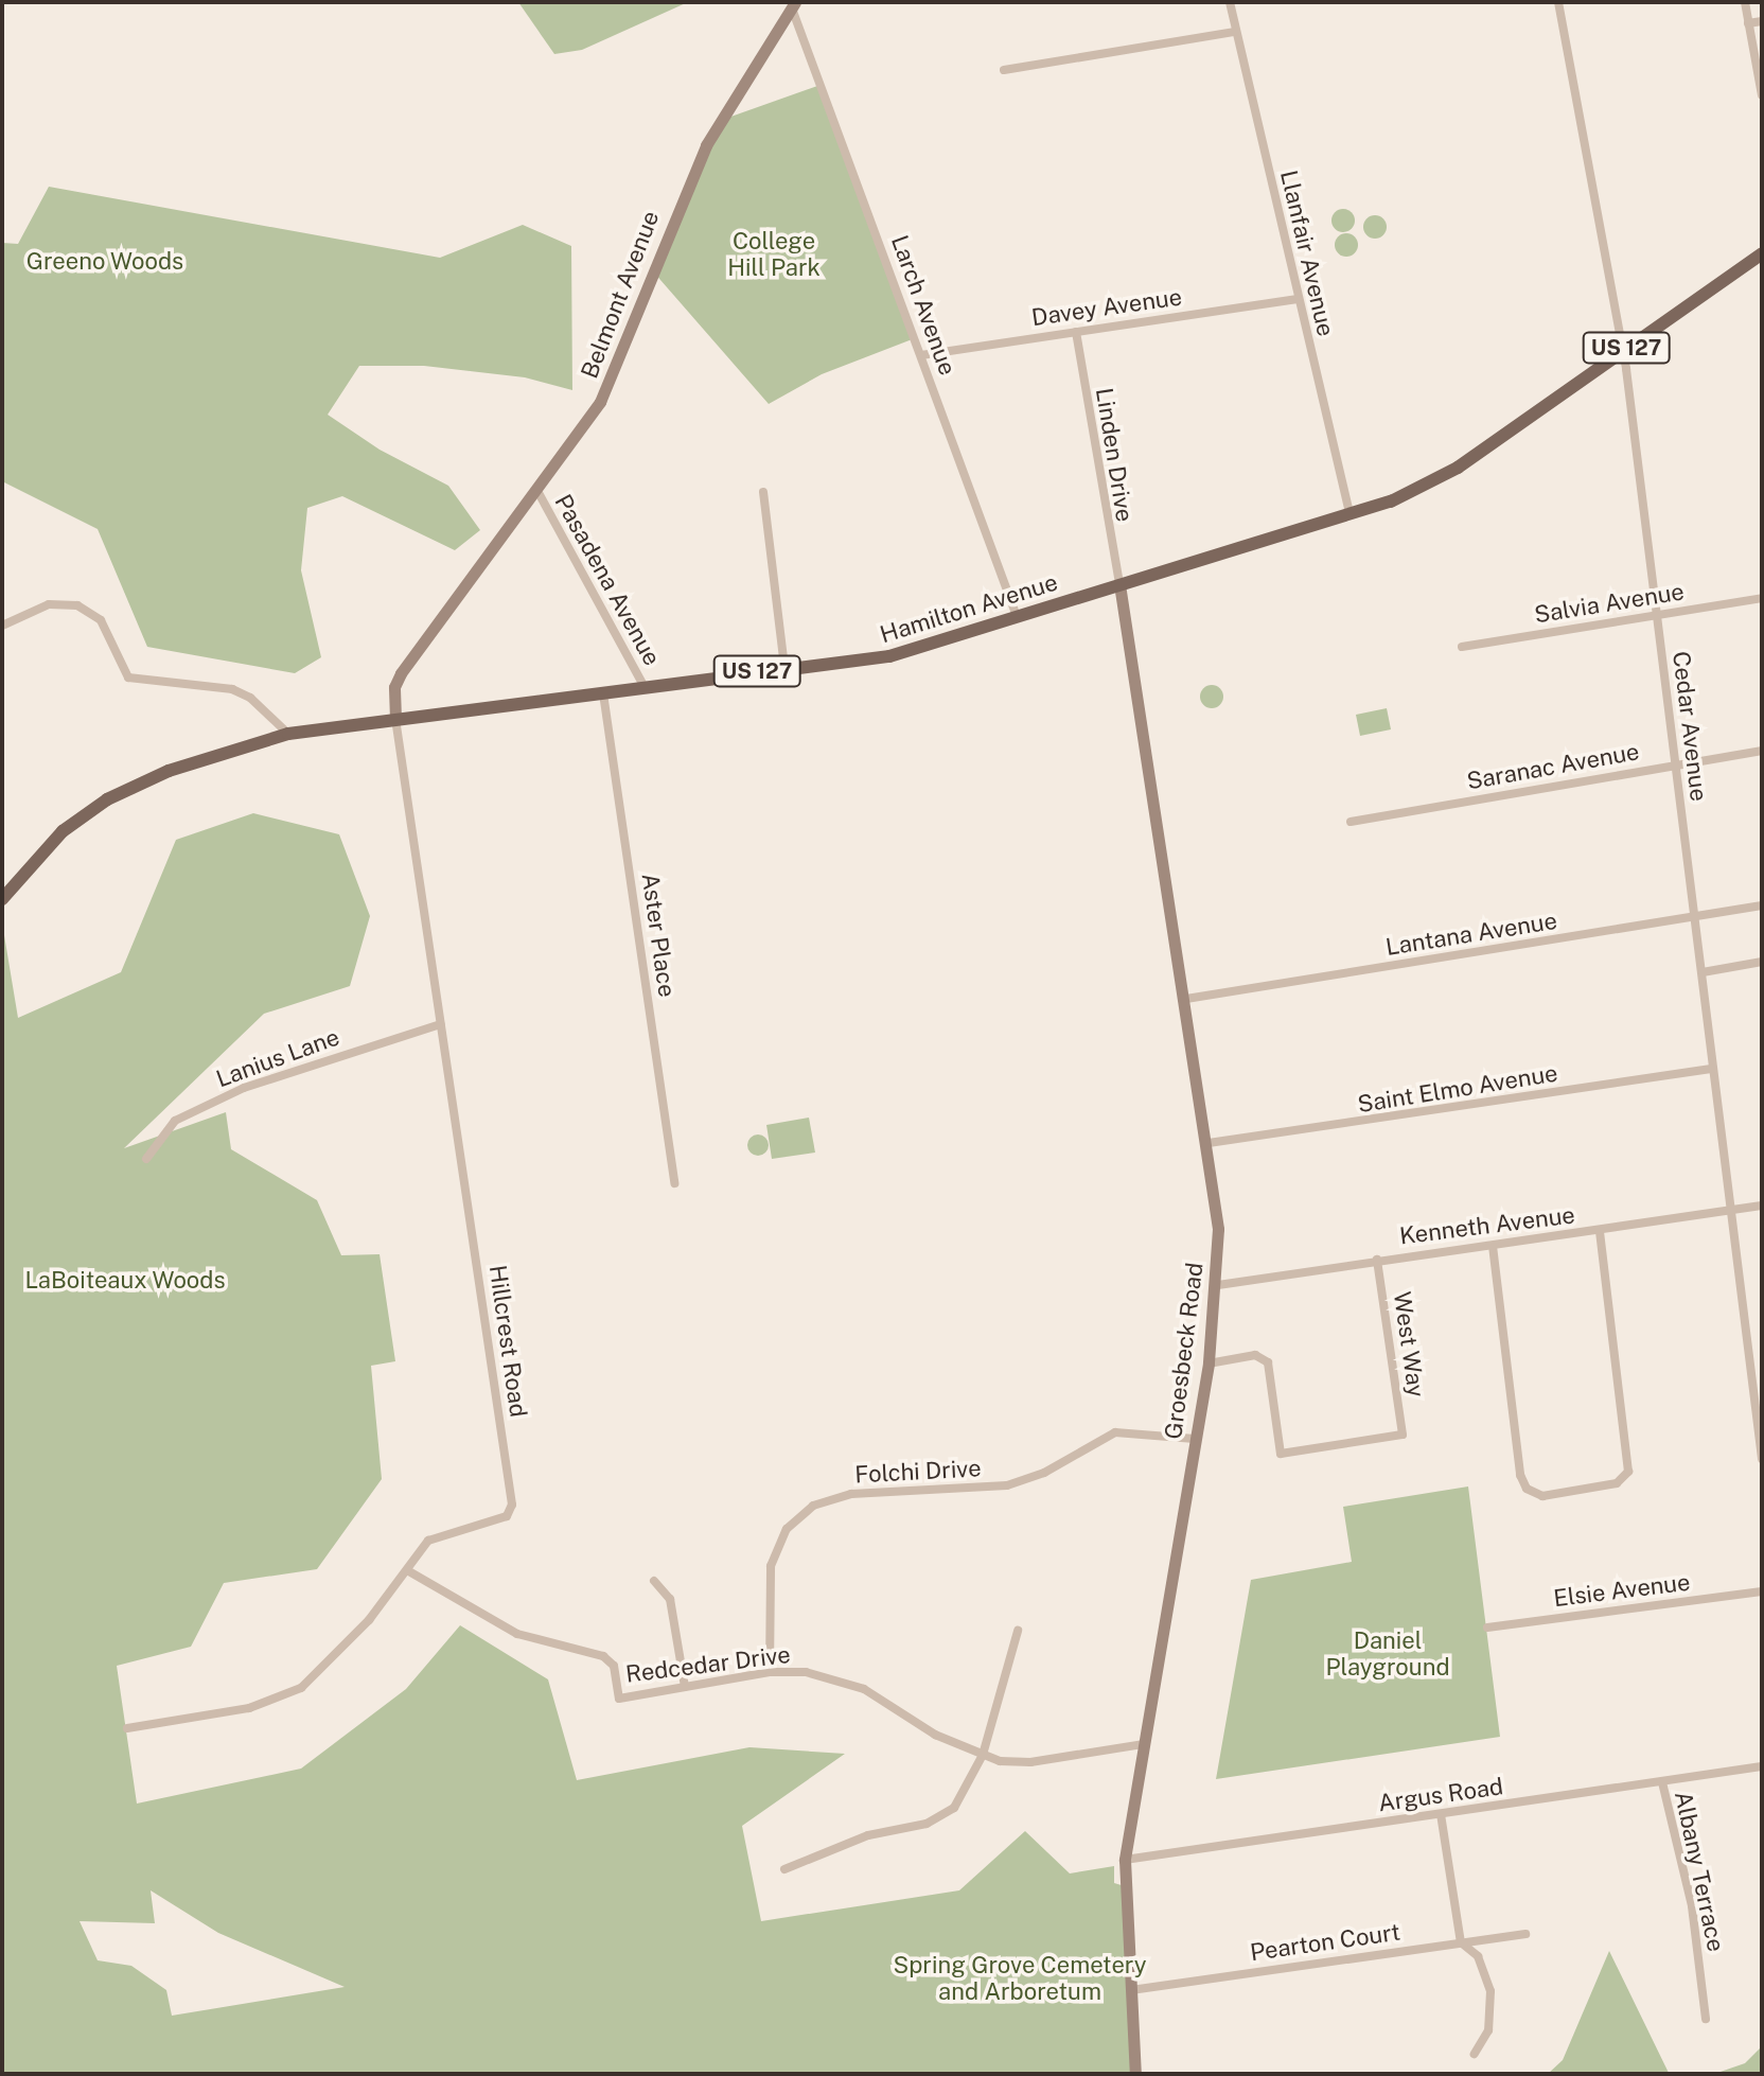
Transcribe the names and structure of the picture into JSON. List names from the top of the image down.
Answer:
{
  "streets": {
    "main road": ["US 127", "Hamilton Avenue"],
    "street": [
      "Llanfair Avenue",
      "Belmont Avenue",
      "Larch Avenue",
      "Davey Avenue",
      "Linden Drive",
      "Pasadena Avenue",
      "Salvia Avenue",
      "Cedar Avenue",
      "Saranac Avenue",
      "Lantana Avenue",
      "Aster Place",
      "Lanius Lane",
      "Saint Elmo Avenue",
      "Kenneth Avenue",
      "Hillcrest Road",
      "West Way",
      "Groesbeck Road",
      "Folchi Drive",
      "Elsie Avenue",
      "Redcedar Drive",
      "Argus Road",
      "Albany Terrace",
      "Pearton Court"
    ]
  },
  "crossings": [
    ["Llanfair Avenue", "Davey Avenue"],
    ["Llanfair Avenue", "Hamilton Avenue"],
    ["Belmont Avenue", "Larch Avenue"],
    ["Belmont Avenue", "Pasadena Avenue"],
    ["Belmont Avenue", "Hamilton Avenue"],
    ["Belmont Avenue", "Hillcrest Road"],
    ["Larch Avenue", "Davey Avenue"],
    ["Larch Avenue", "Hamilton Avenue"],
    ["Davey Avenue", "Linden Drive"],
    ["Linden Drive", "Hamilton Avenue"],
    ["Linden Drive", "Groesbeck Road"],
    ["Pasadena Avenue", "Hamilton Avenue"],
    ["Salvia Avenue", "Cedar Avenue"],
    ["Hamilton Avenue", "Cedar Avenue"],
    ["Hamilton Avenue", "Aster Place"],
    ["Hamilton Avenue", "Hillcrest Road"],
    ["Hamilton Avenue", "Groesbeck Road"],
    ["Cedar Avenue", "Saranac Avenue"],
    ["Cedar Avenue", "Lantana Avenue"],
    ["Cedar Avenue", "Saint Elmo Avenue"],
    ["Cedar Avenue", "Kenneth Avenue"],
    ["Lantana Avenue", "Groesbeck Road"],
    ["Lanius Lane", "Hillcrest Road"],
    ["Saint Elmo Avenue", "Groesbeck Road"],
    ["Kenneth Avenue", "West Way"],
    ["Kenneth Avenue", "Groesbeck Road"],
    ["Hillcrest Road", "Redcedar Drive"],
    ["West Way", "Groesbeck Road"],
    ["Groesbeck Road", "Folchi Drive"],
    ["Groesbeck Road", "Redcedar Drive"],
    ["Groesbeck Road", "Argus Road"],
    ["Groesbeck Road", "Pearton Court"],
    ["Folchi Drive", "Redcedar Drive"],
    ["Argus Road", "Albany Terrace"]
  ],
  "parks": [
    "College Hill Park",
    "Greeno Woods",
    "LaBoiteaux Woods",
    "Daniel Playground",
    "Spring Grove Cemetery and Arboretum"
  ]
}
